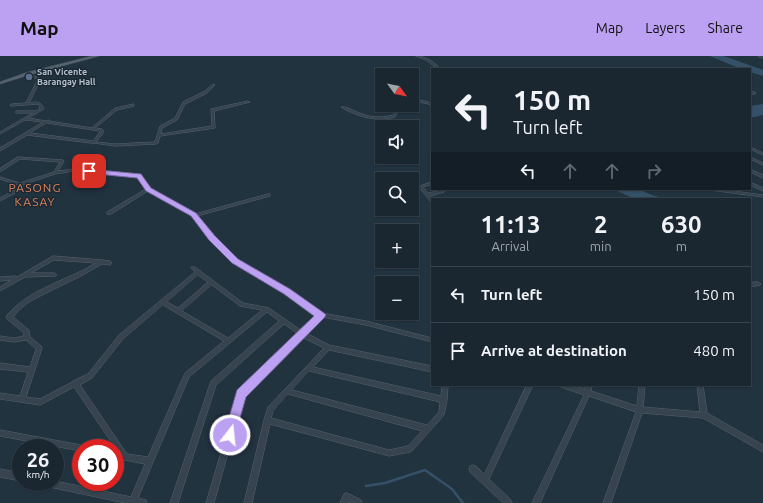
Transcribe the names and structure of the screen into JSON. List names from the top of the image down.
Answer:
{
  "districts": ["PASONG KASAY"],
  "places": ["San Vicente Barangay Hall"],
  "north": "bottom right",
  "page": {
    "header": "Map",
    "nav": ["Map", "Layers", "Share"],
    "map_buttons": ["+", "−"],
    "turn": ["150 m", "Turn left"],
    "eta": [
      "11:13",
      "Arrival",
      "2",
      "min",
      "630",
      "m"
    ],
    "list": [
      {
        "name": "Turn left",
        "value": "150 m"
      },
      {
        "name": "Arrive at destination",
        "value": "480 m"
      }
    ],
    "speed": "26 km/h",
    "limit": "30"
  }
}
